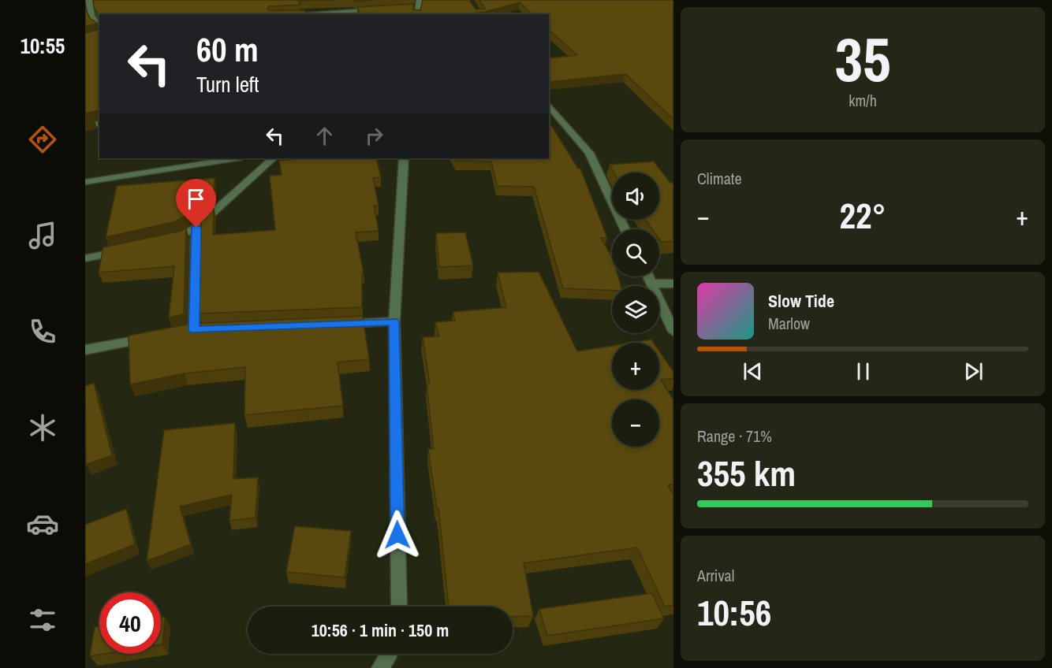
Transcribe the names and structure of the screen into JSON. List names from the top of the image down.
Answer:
{
  "page": {
    "tabs": "10:55",
    "tile": [
      ["35", "km/h"],
      "Climate",
      ["Range · 71%", "355 km"],
      ["Arrival", "10:56"]
    ],
    "turn": ["60 m", "Turn left"],
    "map_buttons": ["+", "−"],
    "heat": ["−", "22°", "+"],
    "song": ["Slow Tide", "Marlow"],
    "limit": "40",
    "trip": "10:56 · 1 min · 150 m"
  }
}
